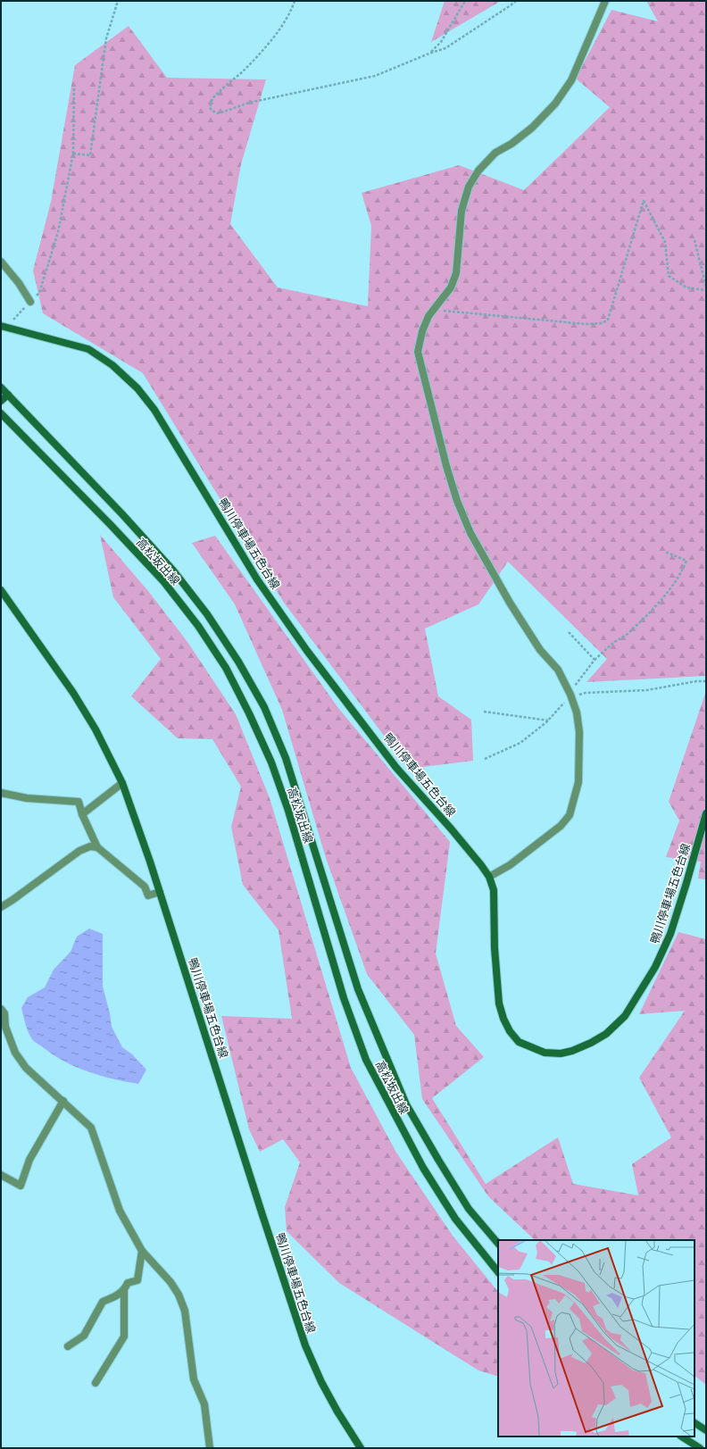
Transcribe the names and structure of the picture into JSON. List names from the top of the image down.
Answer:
{
  "streets": {
    "main road": ["鴨川停車場五色台線", "高松坂出線"]
  }
}
